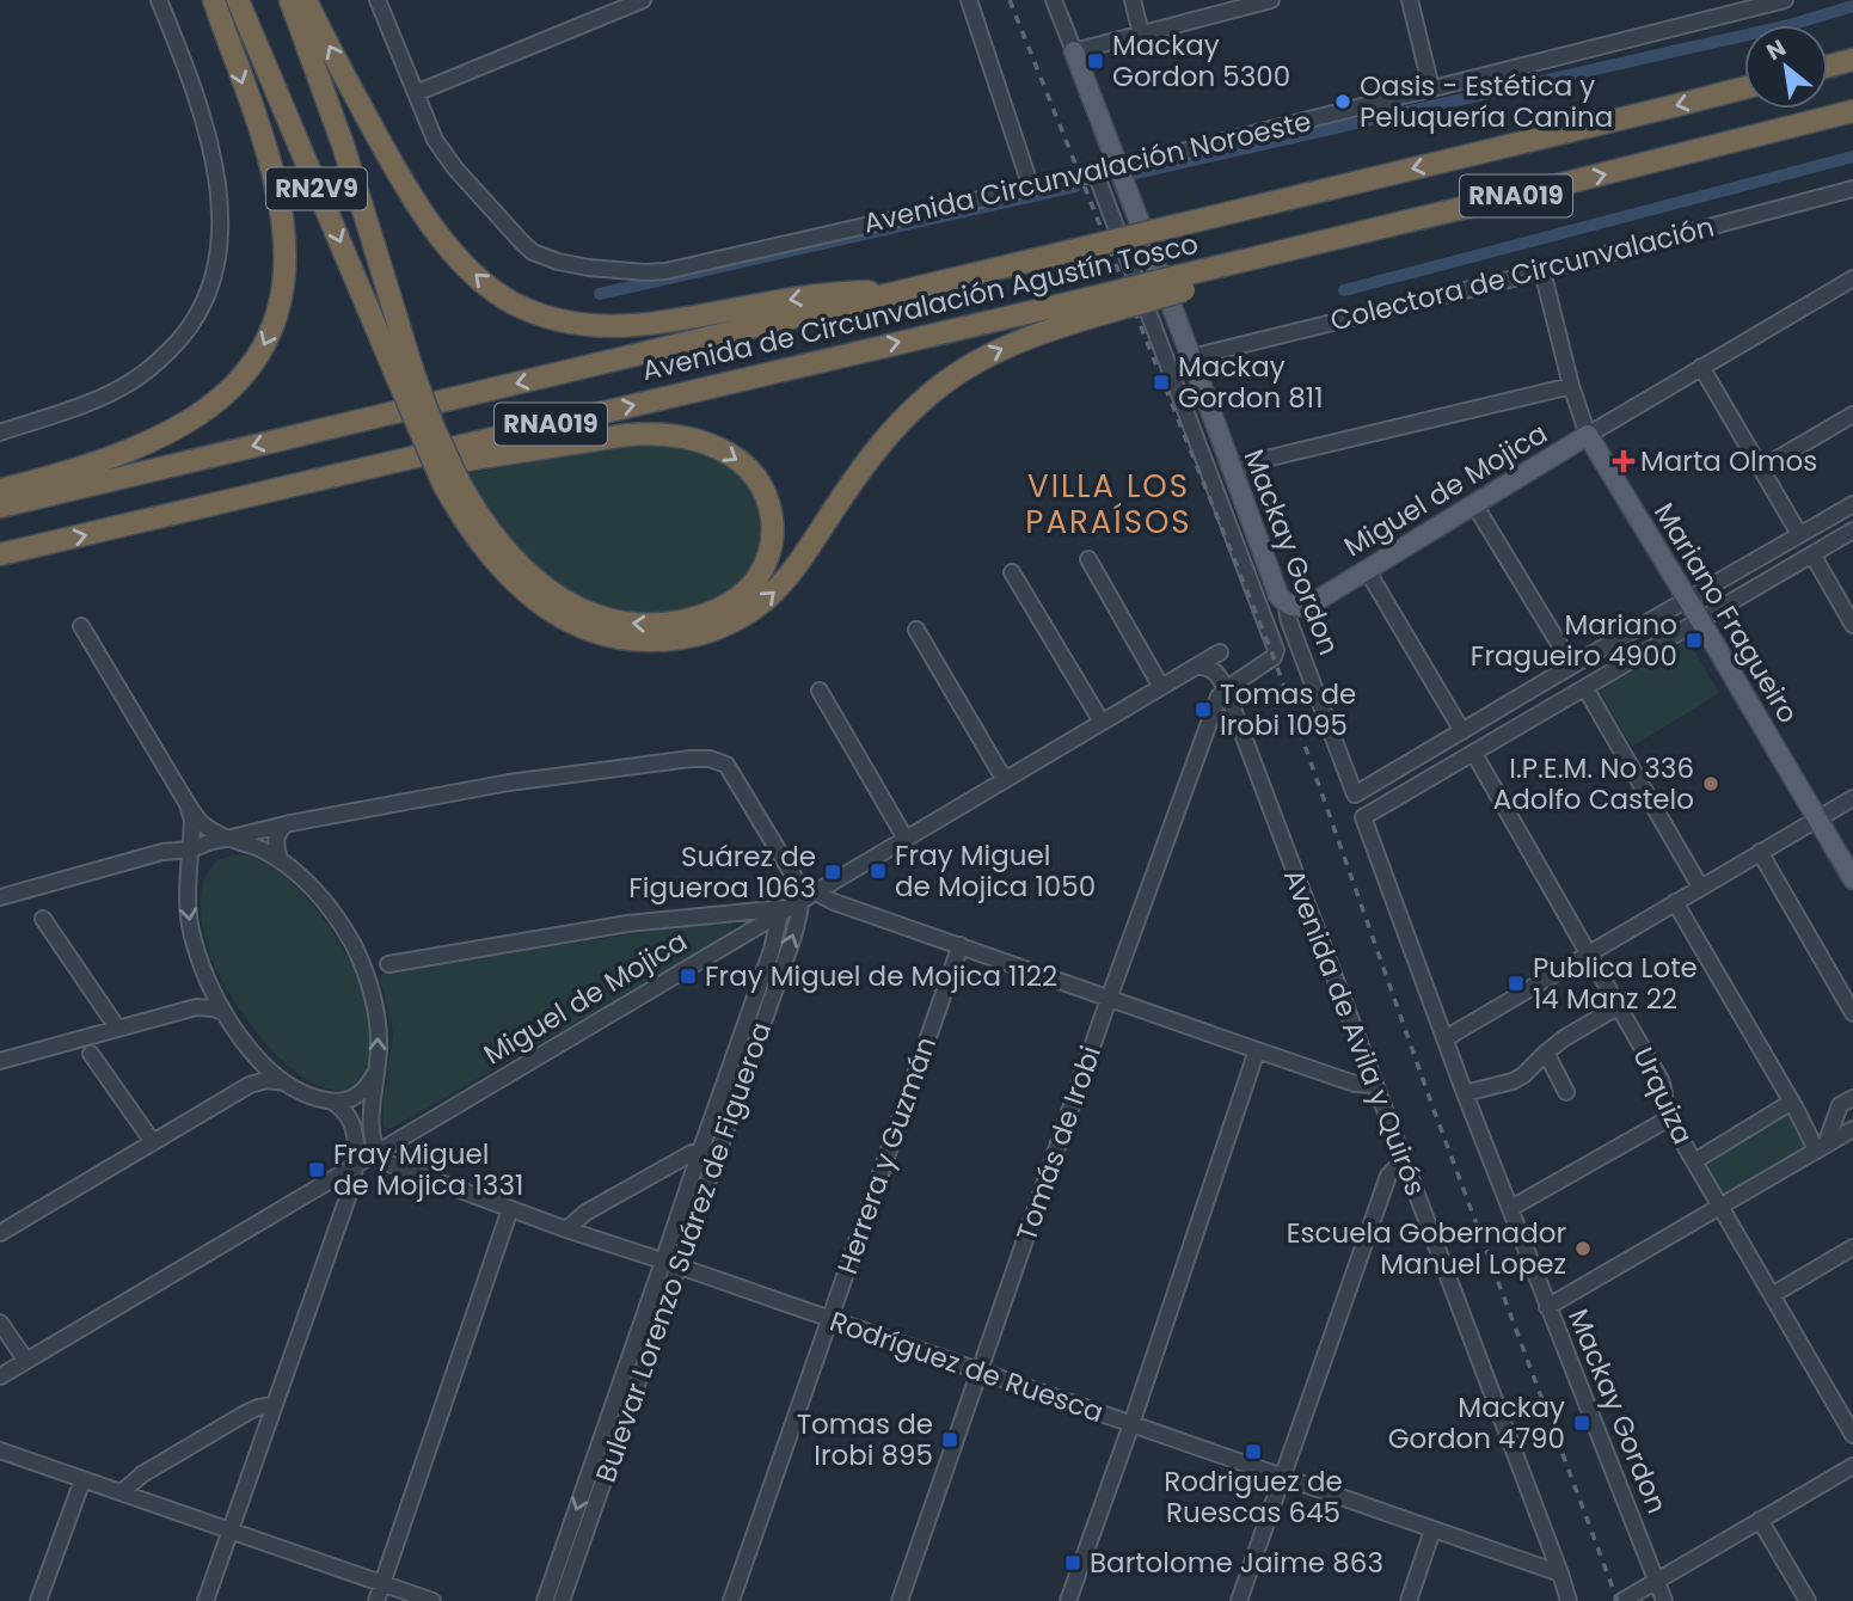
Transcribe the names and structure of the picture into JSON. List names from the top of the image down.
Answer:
{
  "streets": {
    "highway": ["RN2V9", "RNA019", "Avenida de Circunvalación Agustín Tosco"],
    "main road": ["Miguel de Mojica", "Mackay Gordon", "Mariano Fragueiro"],
    "street": [
      "Avenida Circunvalación Noroeste",
      "Colectora de Circunvalación",
      "Avenida de Avila y Quirós",
      "Urquiza",
      "Tomás de Irobi",
      "Herrera y Guzmán",
      "Bulevar Lorenzo Suárez de Figueroa",
      "Rodríguez de Ruesca"
    ]
  },
  "crossings": [
    ["Avenida Circunvalación Noroeste", "Mackay Gordon"],
    ["Colectora de Circunvalación", "Mackay Gordon"],
    ["Colectora de Circunvalación", "Mariano Fragueiro"],
    ["Miguel de Mojica", "Mackay Gordon"],
    ["Miguel de Mojica", "Mariano Fragueiro"],
    ["Miguel de Mojica", "Avenida de Avila y Quirós"],
    ["Miguel de Mojica", "Bulevar Lorenzo Suárez de Figueroa"],
    ["Miguel de Mojica", "Rodríguez de Ruesca"],
    ["Mackay Gordon", "Urquiza"],
    ["Avenida de Avila y Quirós", "Tomás de Irobi"],
    ["Avenida de Avila y Quirós", "Rodríguez de Ruesca"],
    ["Tomás de Irobi", "Rodríguez de Ruesca"],
    ["Herrera y Guzmán", "Rodríguez de Ruesca"],
    ["Bulevar Lorenzo Suárez de Figueroa", "Rodríguez de Ruesca"]
  ],
  "districts": ["VILLA LOS PARAÍSOS"],
  "places": {
    "transit": [
      "Mackay Gordon 5300",
      "Mackay Gordon 811",
      "Mariano Fragueiro 4900",
      "Tomas de Irobi 1095",
      "Fray Miguel de Mojica 1050",
      "Suárez de Figueroa 1063",
      "Fray Miguel de Mojica 1122",
      "Publica Lote 14 Manz 22",
      "Fray Miguel de Mojica 1331",
      "Mackay Gordon 4790",
      "Tomas de Irobi 895",
      "Rodriguez de Ruescas 645",
      "Bartolome Jaime 863"
    ],
    "other": ["Oasis - Estética y Peluquería Canina", "I.P.E.M. No 336 Adolfo Castelo", "Escuela Gobernador Manuel Lopez"],
    "health": ["Marta Olmos"]
  },
  "north": "top left"
}
